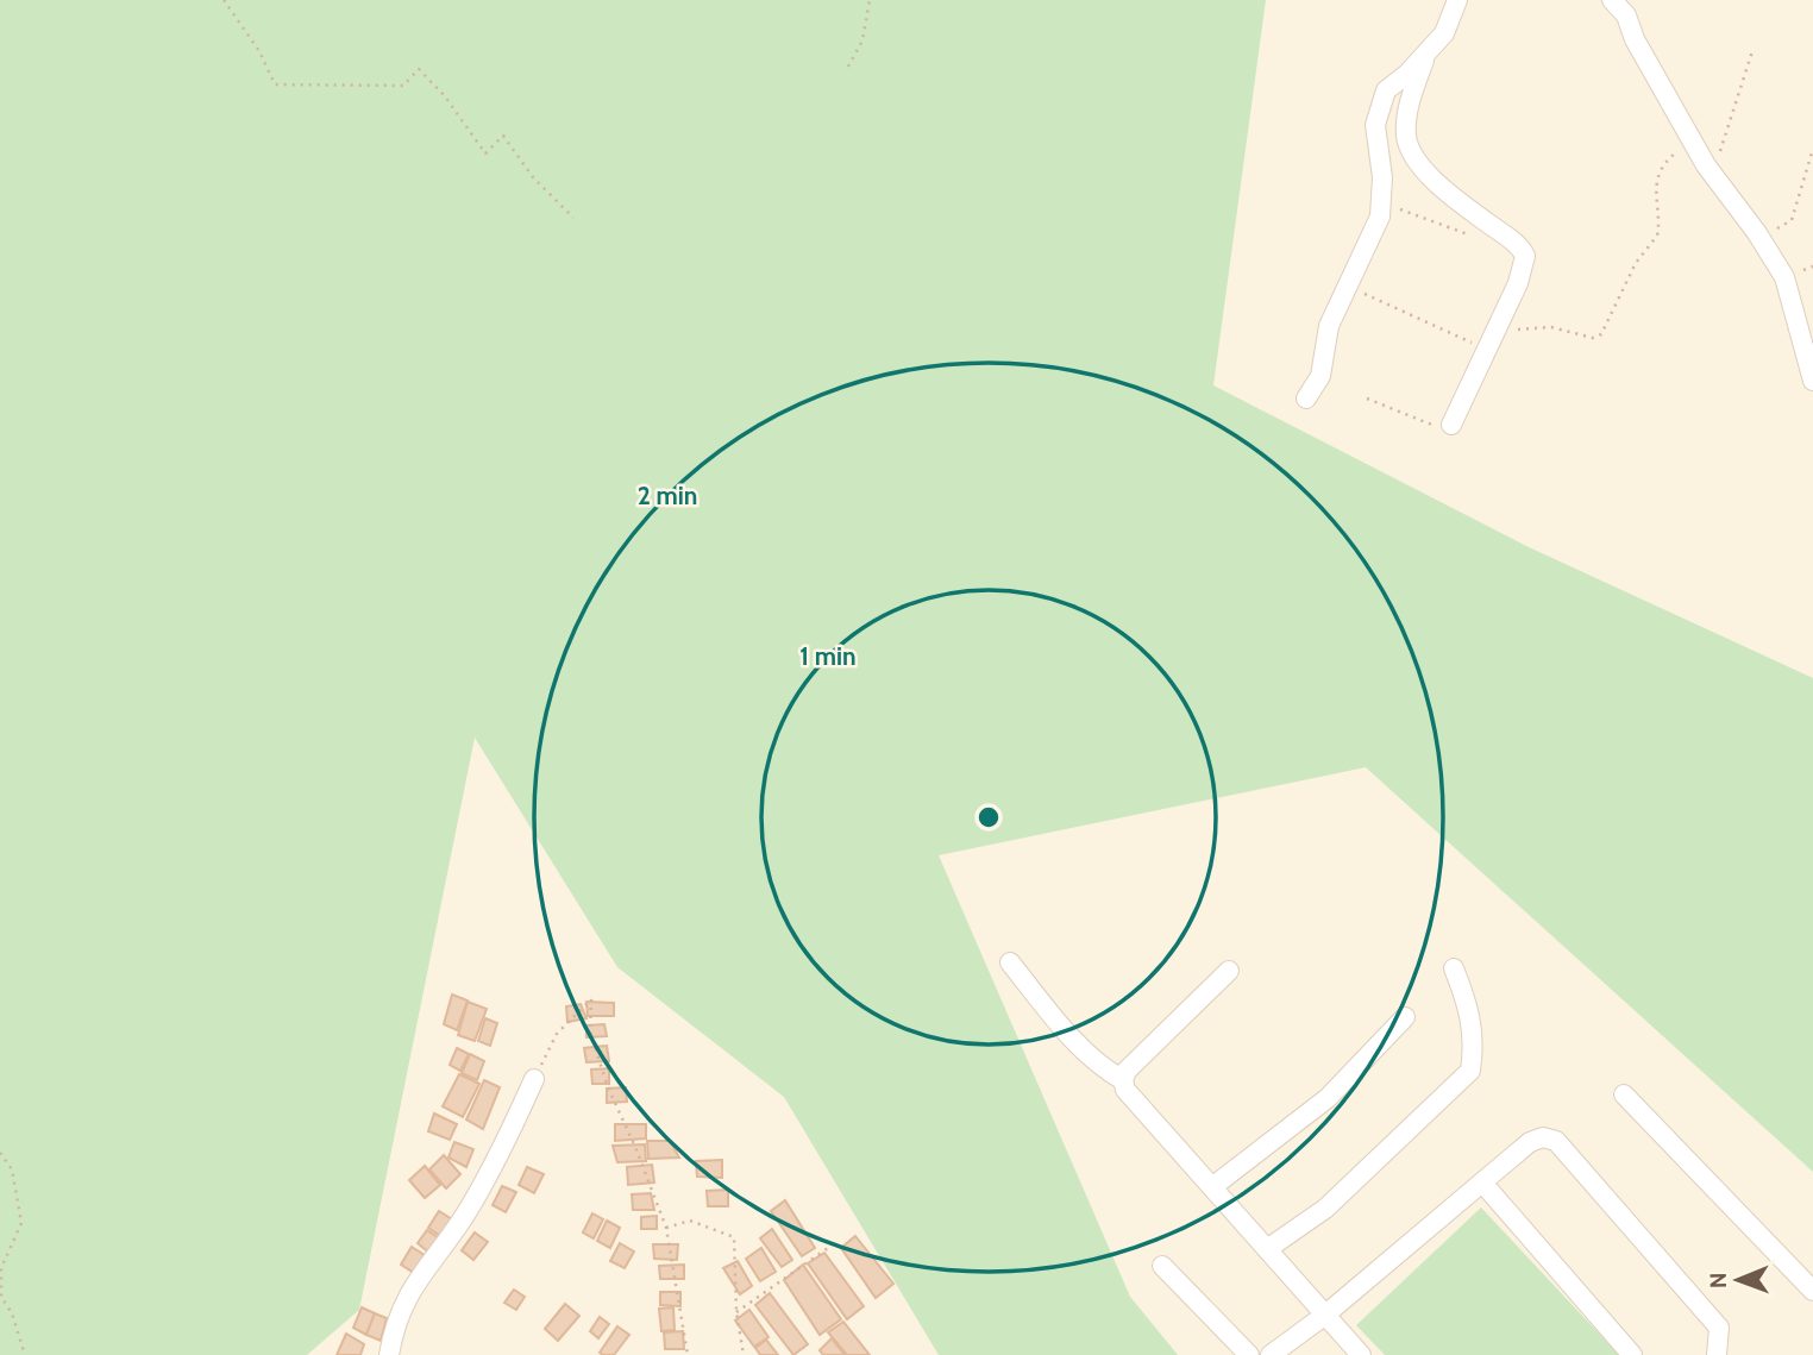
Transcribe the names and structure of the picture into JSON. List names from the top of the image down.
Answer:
{
  "north": "left",
  "rings": ["2 min", "1 min"]
}
